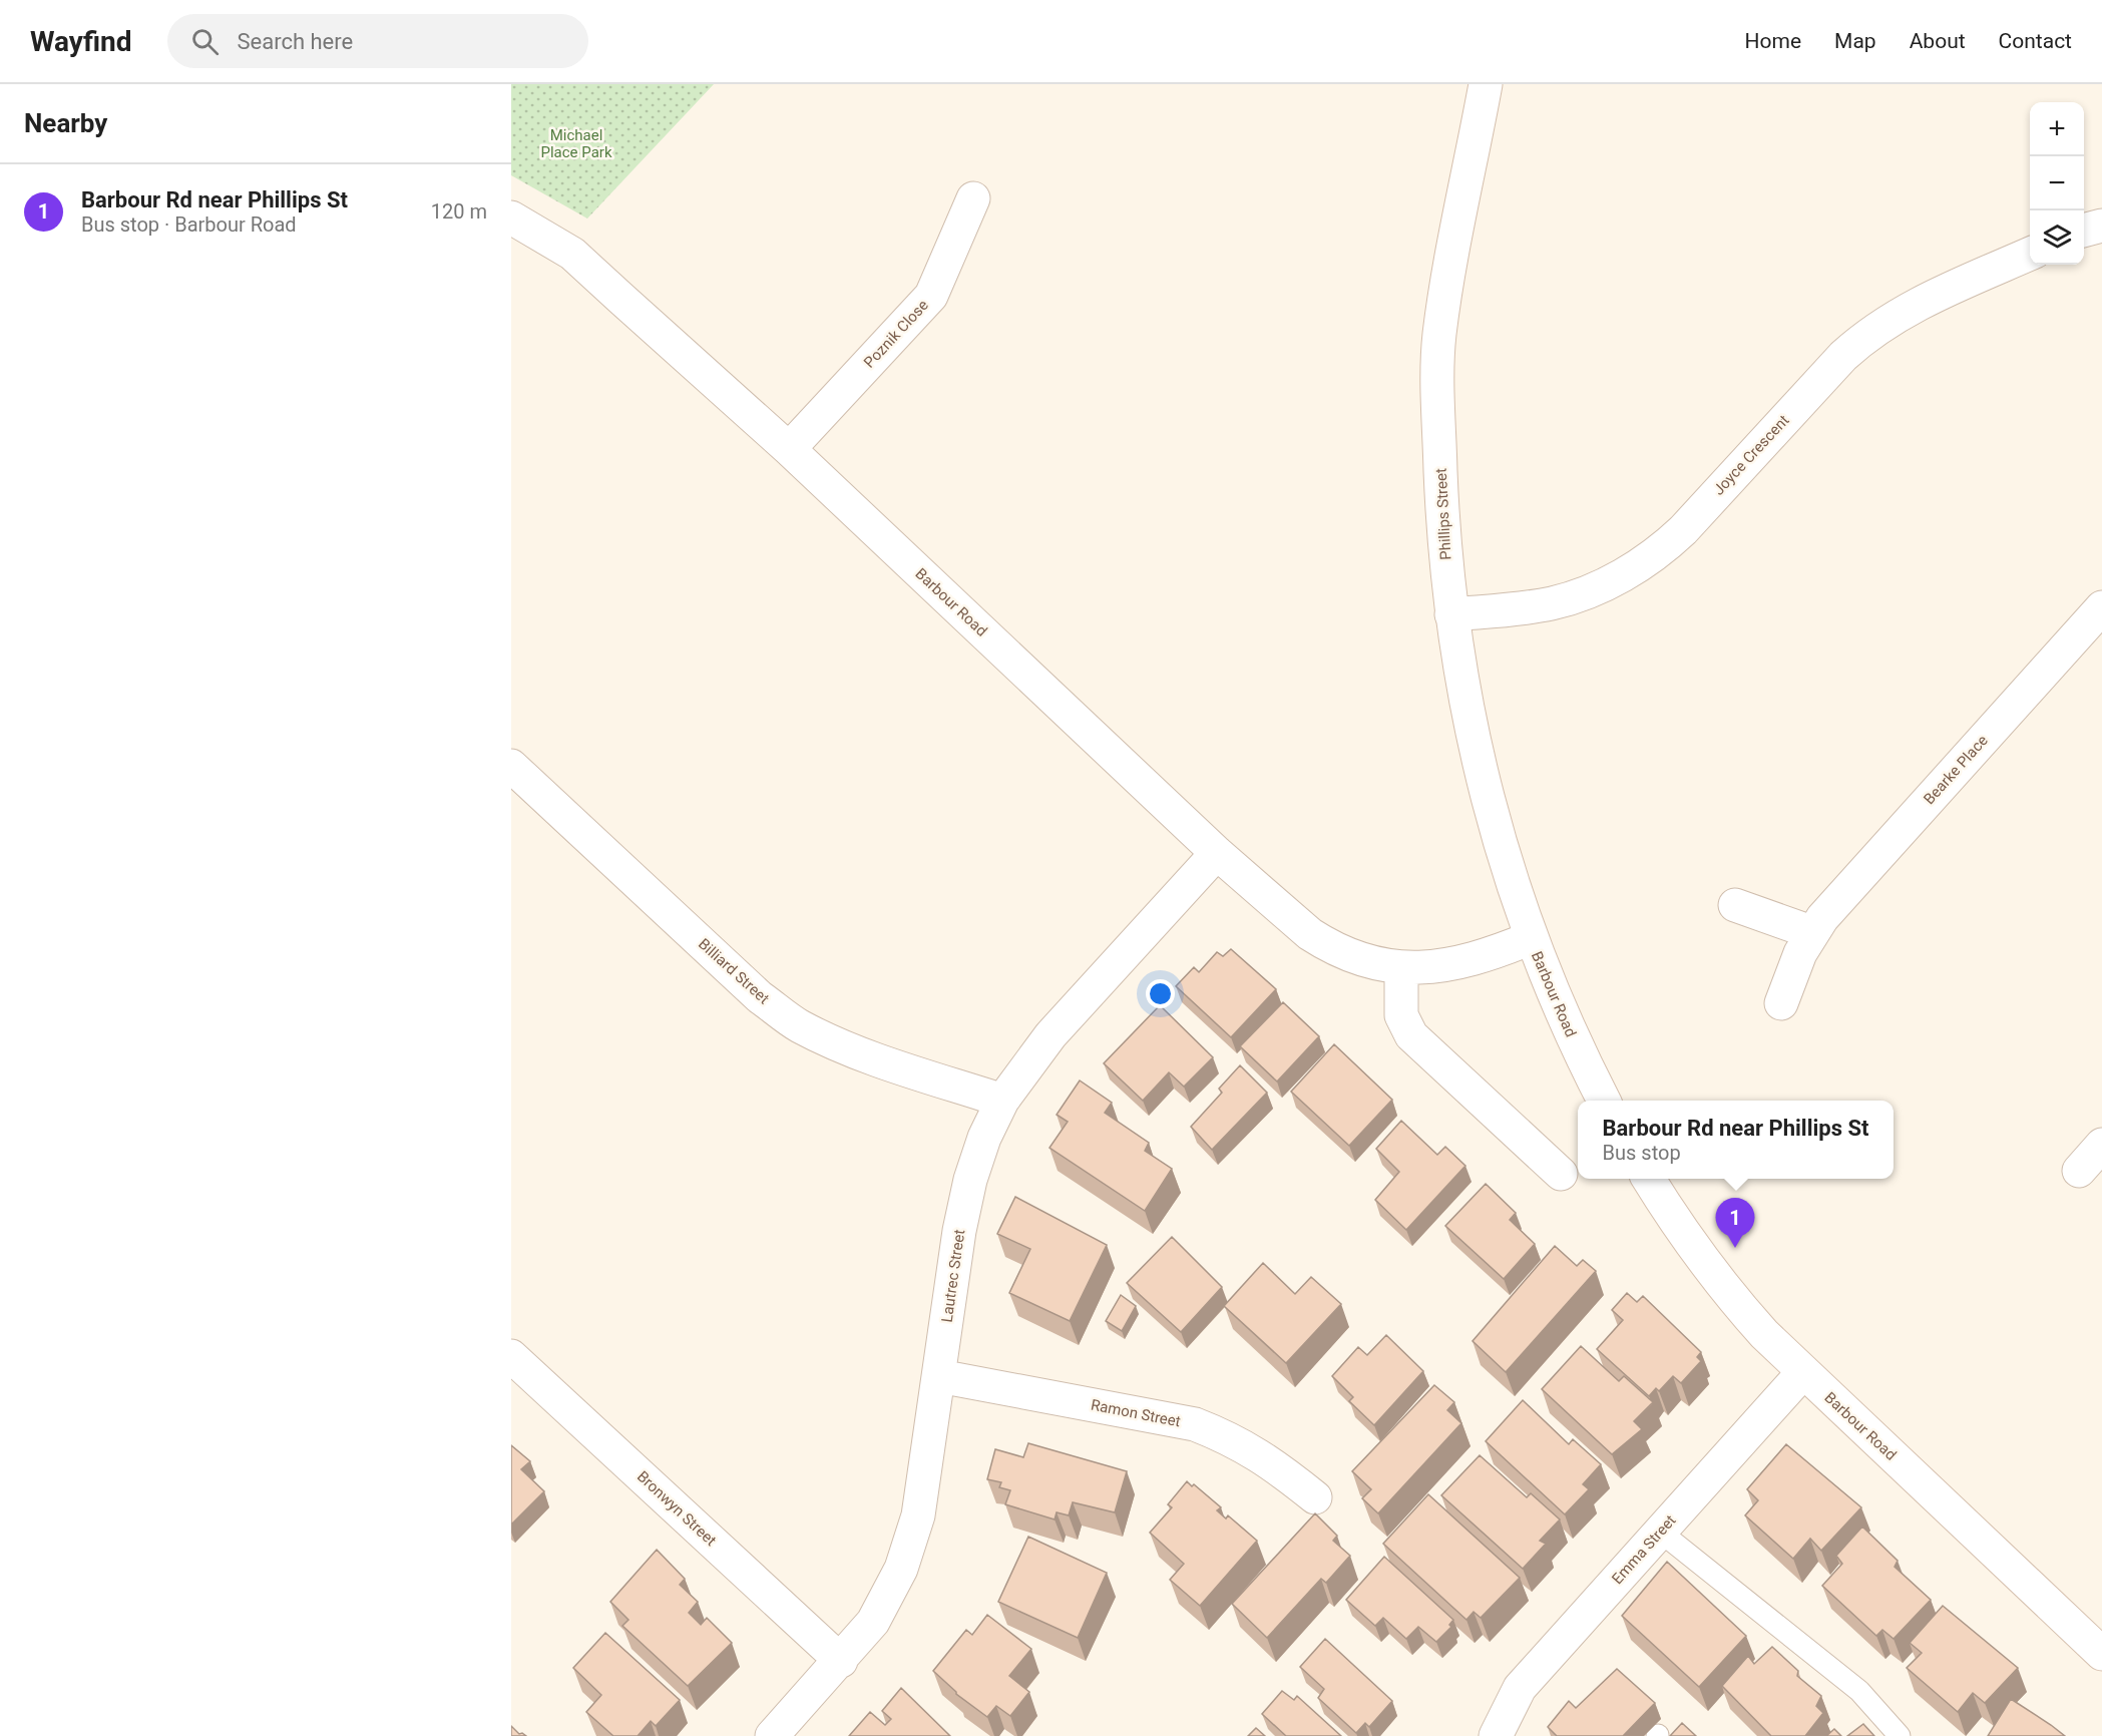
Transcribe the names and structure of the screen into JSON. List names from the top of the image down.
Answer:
{
  "streets": {
    "street": [
      "Poznik Close",
      "Joyce Crescent",
      "Phillips Street",
      "Barbour Road",
      "Bearke Place",
      "Billiard Street",
      "Lautrec Street",
      "Ramon Street",
      "Bronwyn Street",
      "Emma Street"
    ]
  },
  "crossings": [
    ["Poznik Close", "Barbour Road"],
    ["Joyce Crescent", "Phillips Street"],
    ["Phillips Street", "Barbour Road"],
    ["Barbour Road", "Lautrec Street"],
    ["Barbour Road", "Emma Street"],
    ["Billiard Street", "Lautrec Street"],
    ["Lautrec Street", "Ramon Street"],
    ["Lautrec Street", "Bronwyn Street"]
  ],
  "parks": ["Michael Place Park"],
  "page": {
    "header": "Wayfind",
    "search": "Search here",
    "nav": [
      "Home",
      "Map",
      "About",
      "Contact"
    ],
    "heading": "Nearby",
    "map_buttons": ["+", "−"],
    "list": [
      {
        "mark": "1",
        "name": "Barbour Rd near Phillips St",
        "note": "Bus stop · Barbour Road",
        "value": "120 m"
      }
    ],
    "popup": ["Barbour Rd near Phillips St", "Bus stop"],
    "pins": "1"
  }
}
